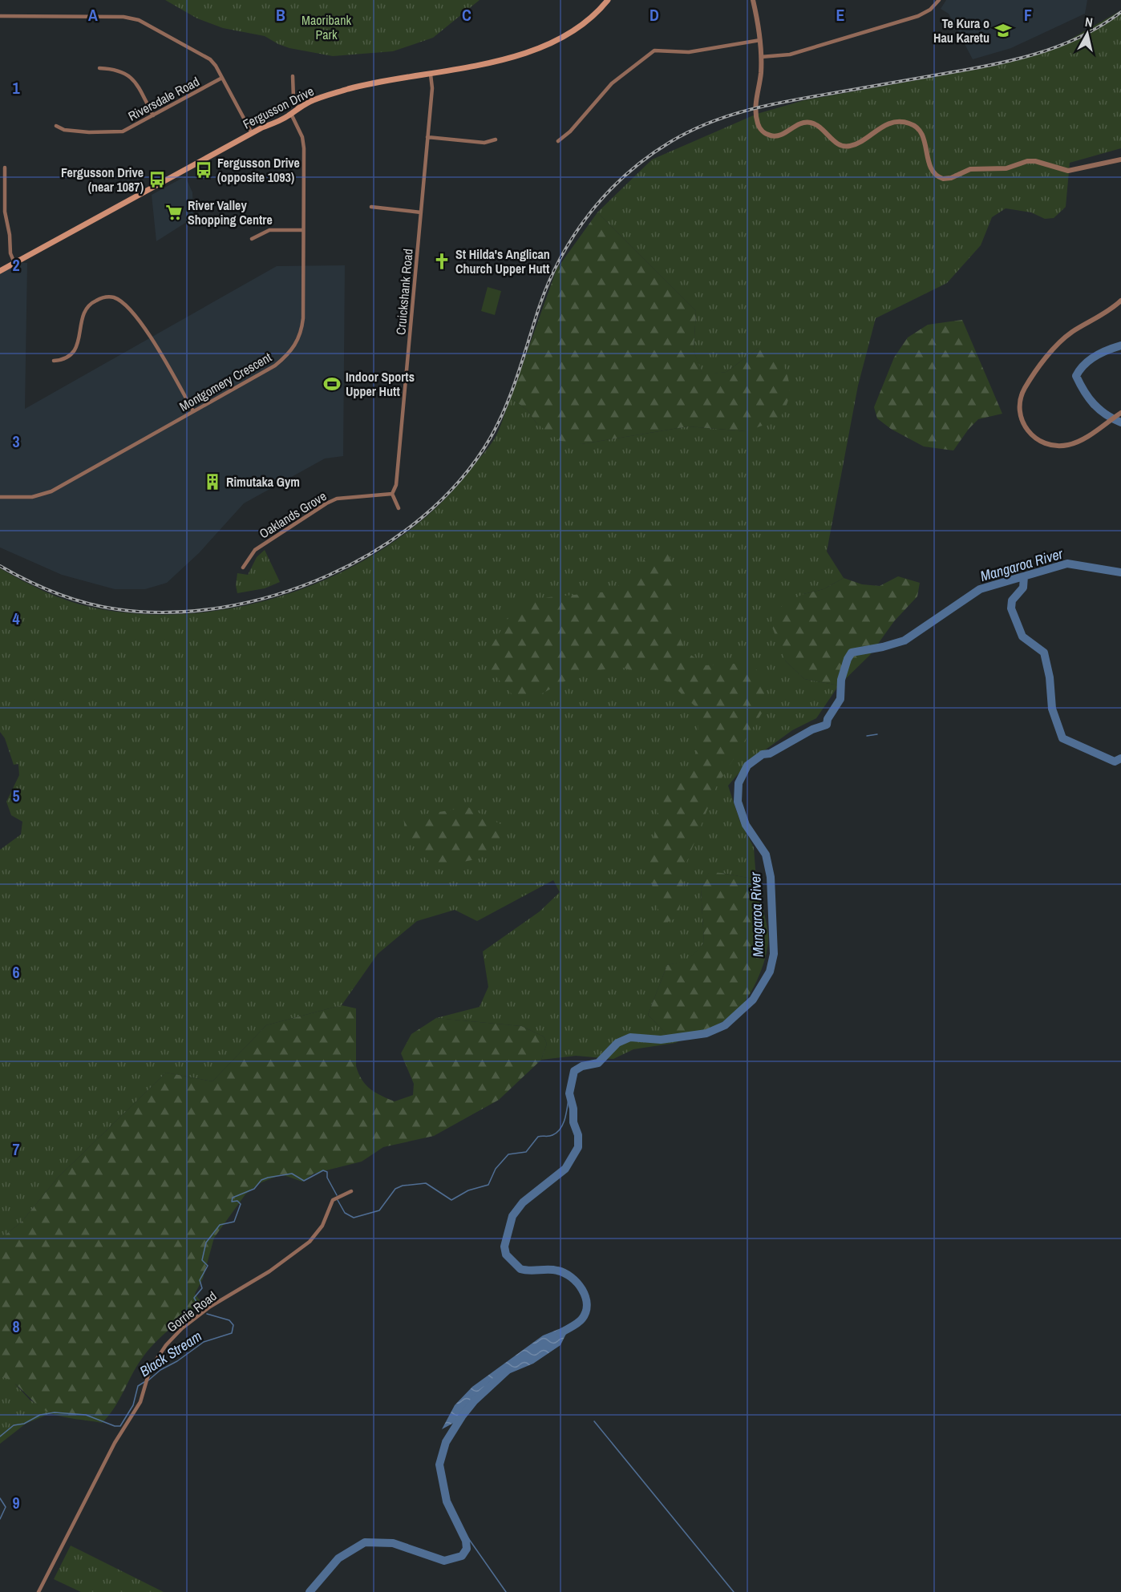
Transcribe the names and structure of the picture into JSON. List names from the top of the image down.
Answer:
{
  "streets": {
    "main road": ["Fergusson Drive"],
    "street": [
      "Riversdale Road",
      "Cruickshank Road",
      "Montgomery Crescent",
      "Oaklands Grove",
      "Gorrie Road"
    ]
  },
  "crossings": [
    ["Fergusson Drive", "Cruickshank Road"],
    ["Fergusson Drive", "Montgomery Crescent"],
    ["Cruickshank Road", "Oaklands Grove"]
  ],
  "water": ["Mangaroa River", "Black Stream"],
  "parks": ["Maoribank Park"],
  "places": {
    "school or university": ["Te Kura o Hau Karetu"],
    "bus stop": ["Fergusson Drive (opposite 1093)", "Fergusson Drive (near 1087)"],
    "supermarket": ["River Valley Shopping Centre"],
    "church": ["St Hilda's Anglican Church Upper Hutt"],
    "sports": ["Indoor Sports Upper Hutt"],
    "building": ["Rimutaka Gym"]
  },
  "north": "top",
  "grid": {
    "columns": [
      "A",
      "B",
      "C",
      "D",
      "E",
      "F"
    ],
    "rows": [
      "1",
      "2",
      "3",
      "4",
      "5",
      "6",
      "7",
      "8",
      "9"
    ]
  }
}
